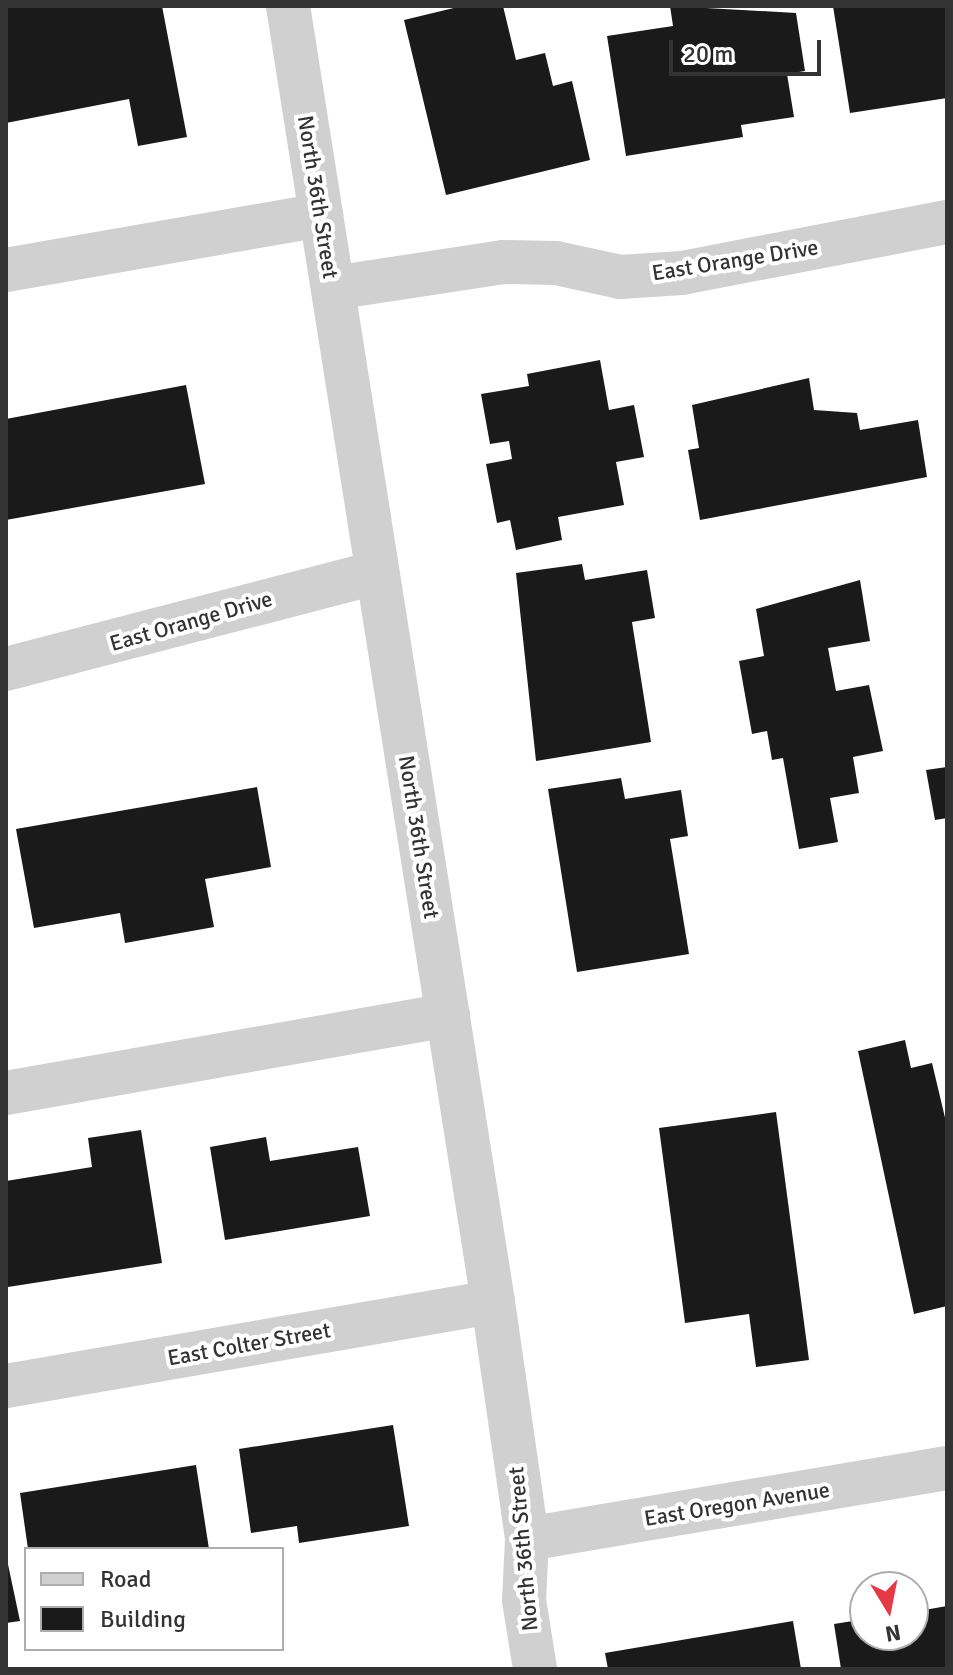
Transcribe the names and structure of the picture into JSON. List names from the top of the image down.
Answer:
{
  "streets": {
    "street": [
      "North 36th Street",
      "East Orange Drive",
      "East Colter Street",
      "East Oregon Avenue"
    ]
  },
  "crossings": [
    ["North 36th Street", "East Orange Drive"],
    ["North 36th Street", "East Colter Street"],
    ["North 36th Street", "East Oregon Avenue"]
  ],
  "legend": ["Road", "Building"],
  "scale_bar": "20 m",
  "north": "bottom"
}
